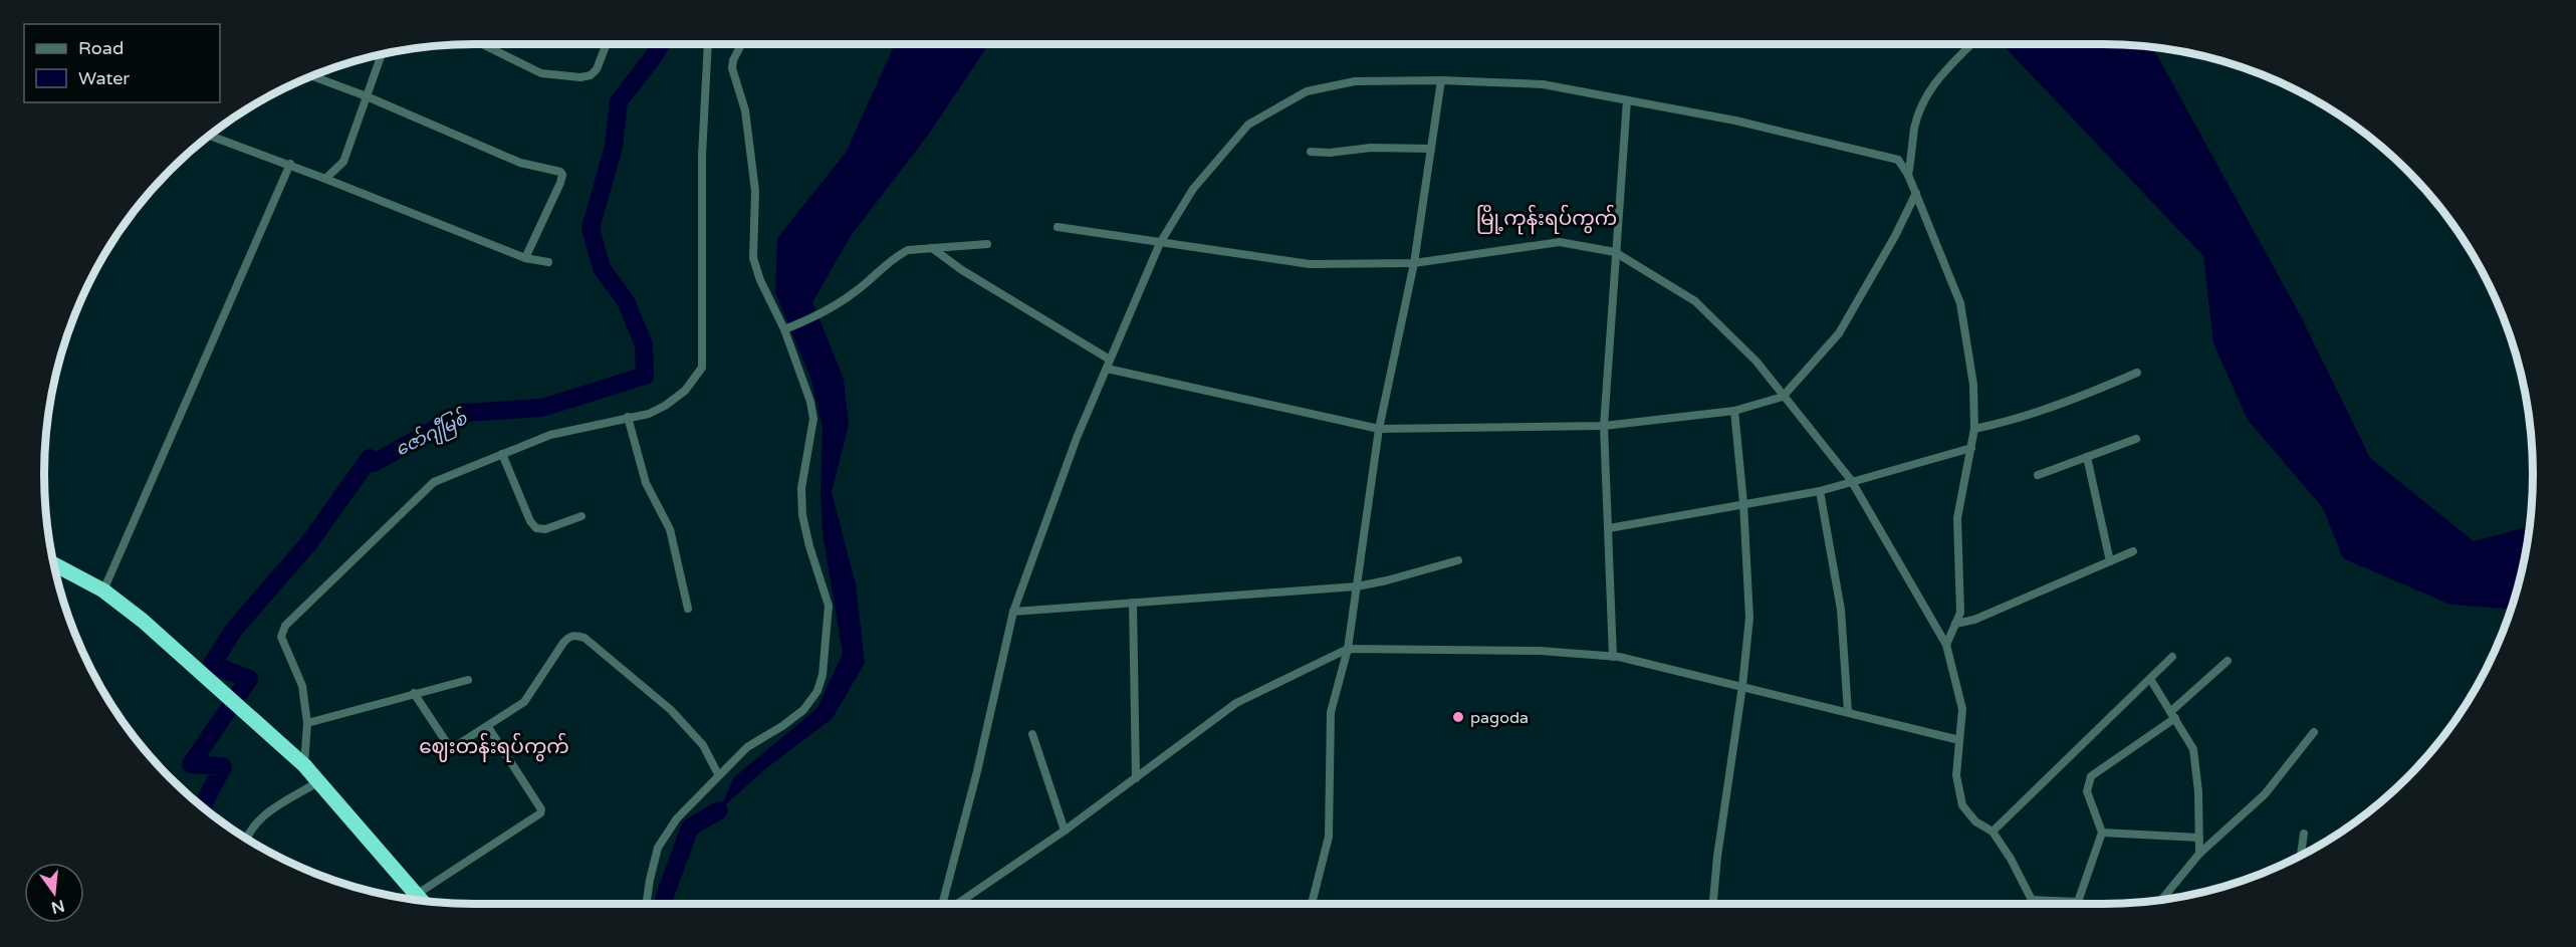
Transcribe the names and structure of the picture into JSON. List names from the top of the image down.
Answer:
{
  "districts": ["မြို့ကုန်းရပ်ကွက်", "ဈေးတန်းရပ်ကွက်"],
  "water": ["ဇော်ဂျီမြစ်"],
  "places": ["pagoda"],
  "legend": ["Road", "Water"],
  "north": "bottom"
}
